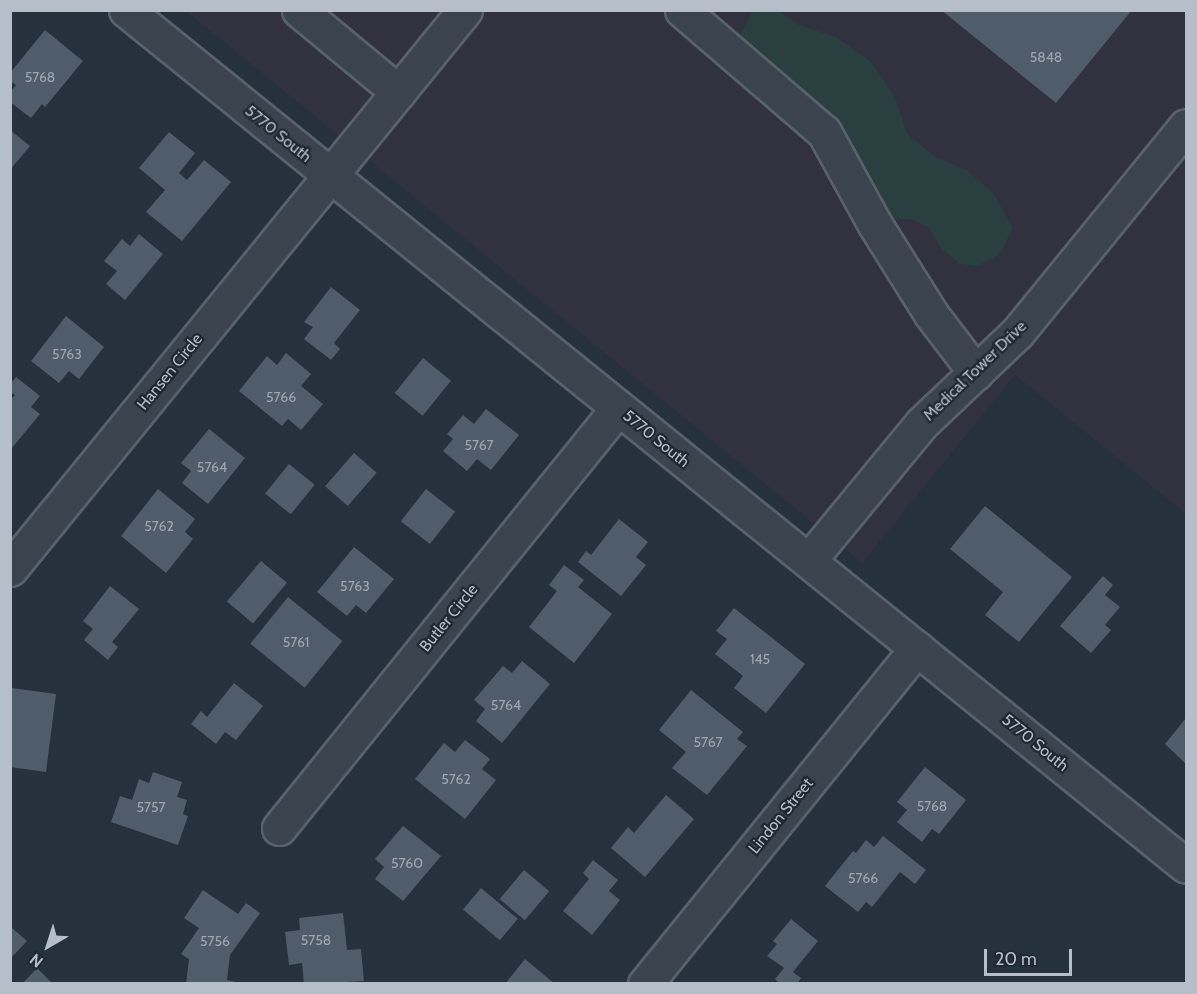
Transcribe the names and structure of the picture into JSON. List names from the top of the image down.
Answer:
{
  "streets": {
    "street": [
      "5770 South",
      "Medical Tower Drive",
      "Hansen Circle",
      "Butler Circle",
      "Lindon Street"
    ]
  },
  "crossings": [
    ["5770 South", "Medical Tower Drive"],
    ["5770 South", "Hansen Circle"],
    ["5770 South", "Butler Circle"],
    ["5770 South", "Lindon Street"]
  ],
  "house_numbers": [
    "5848",
    "5768",
    "5763",
    "5766",
    "5767",
    "5764",
    "5762",
    "5763",
    "5761",
    "145",
    "5764",
    "5767",
    "5762",
    "5768",
    "5757",
    "5760",
    "5766",
    "5758",
    "5756"
  ],
  "scale_bar": "20 m",
  "north": "bottom left"
}
